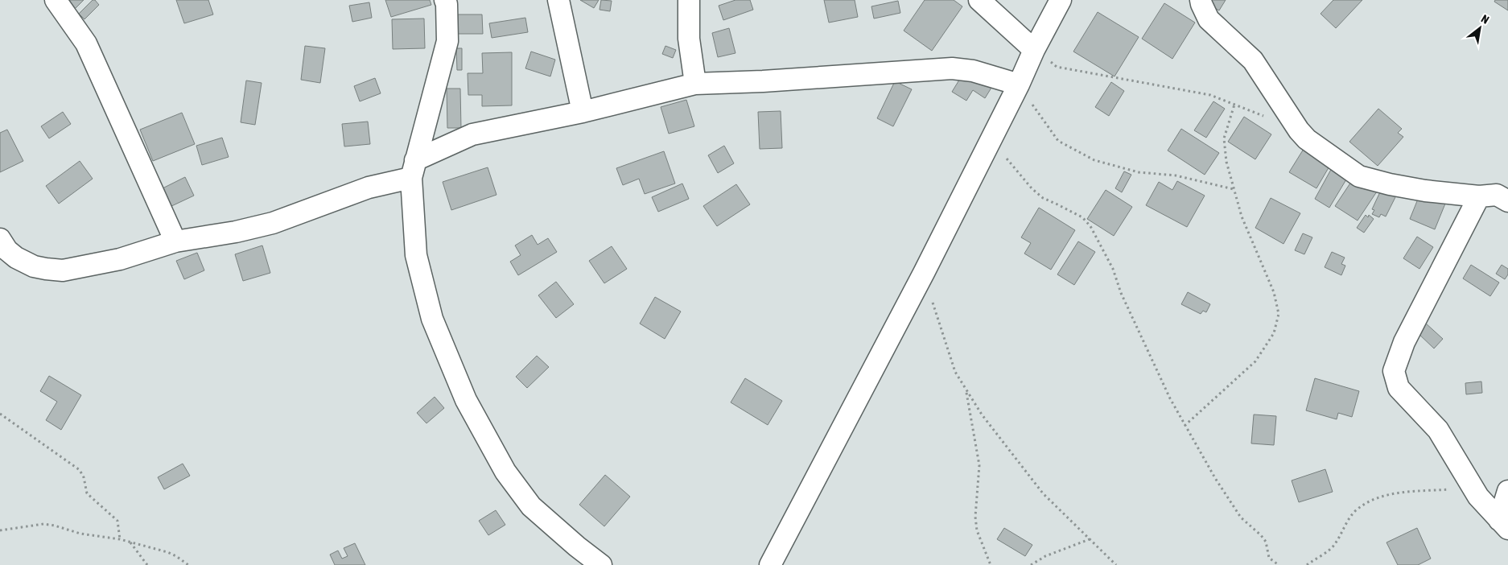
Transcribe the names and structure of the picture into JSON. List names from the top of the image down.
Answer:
{
  "north": "top right"
}
